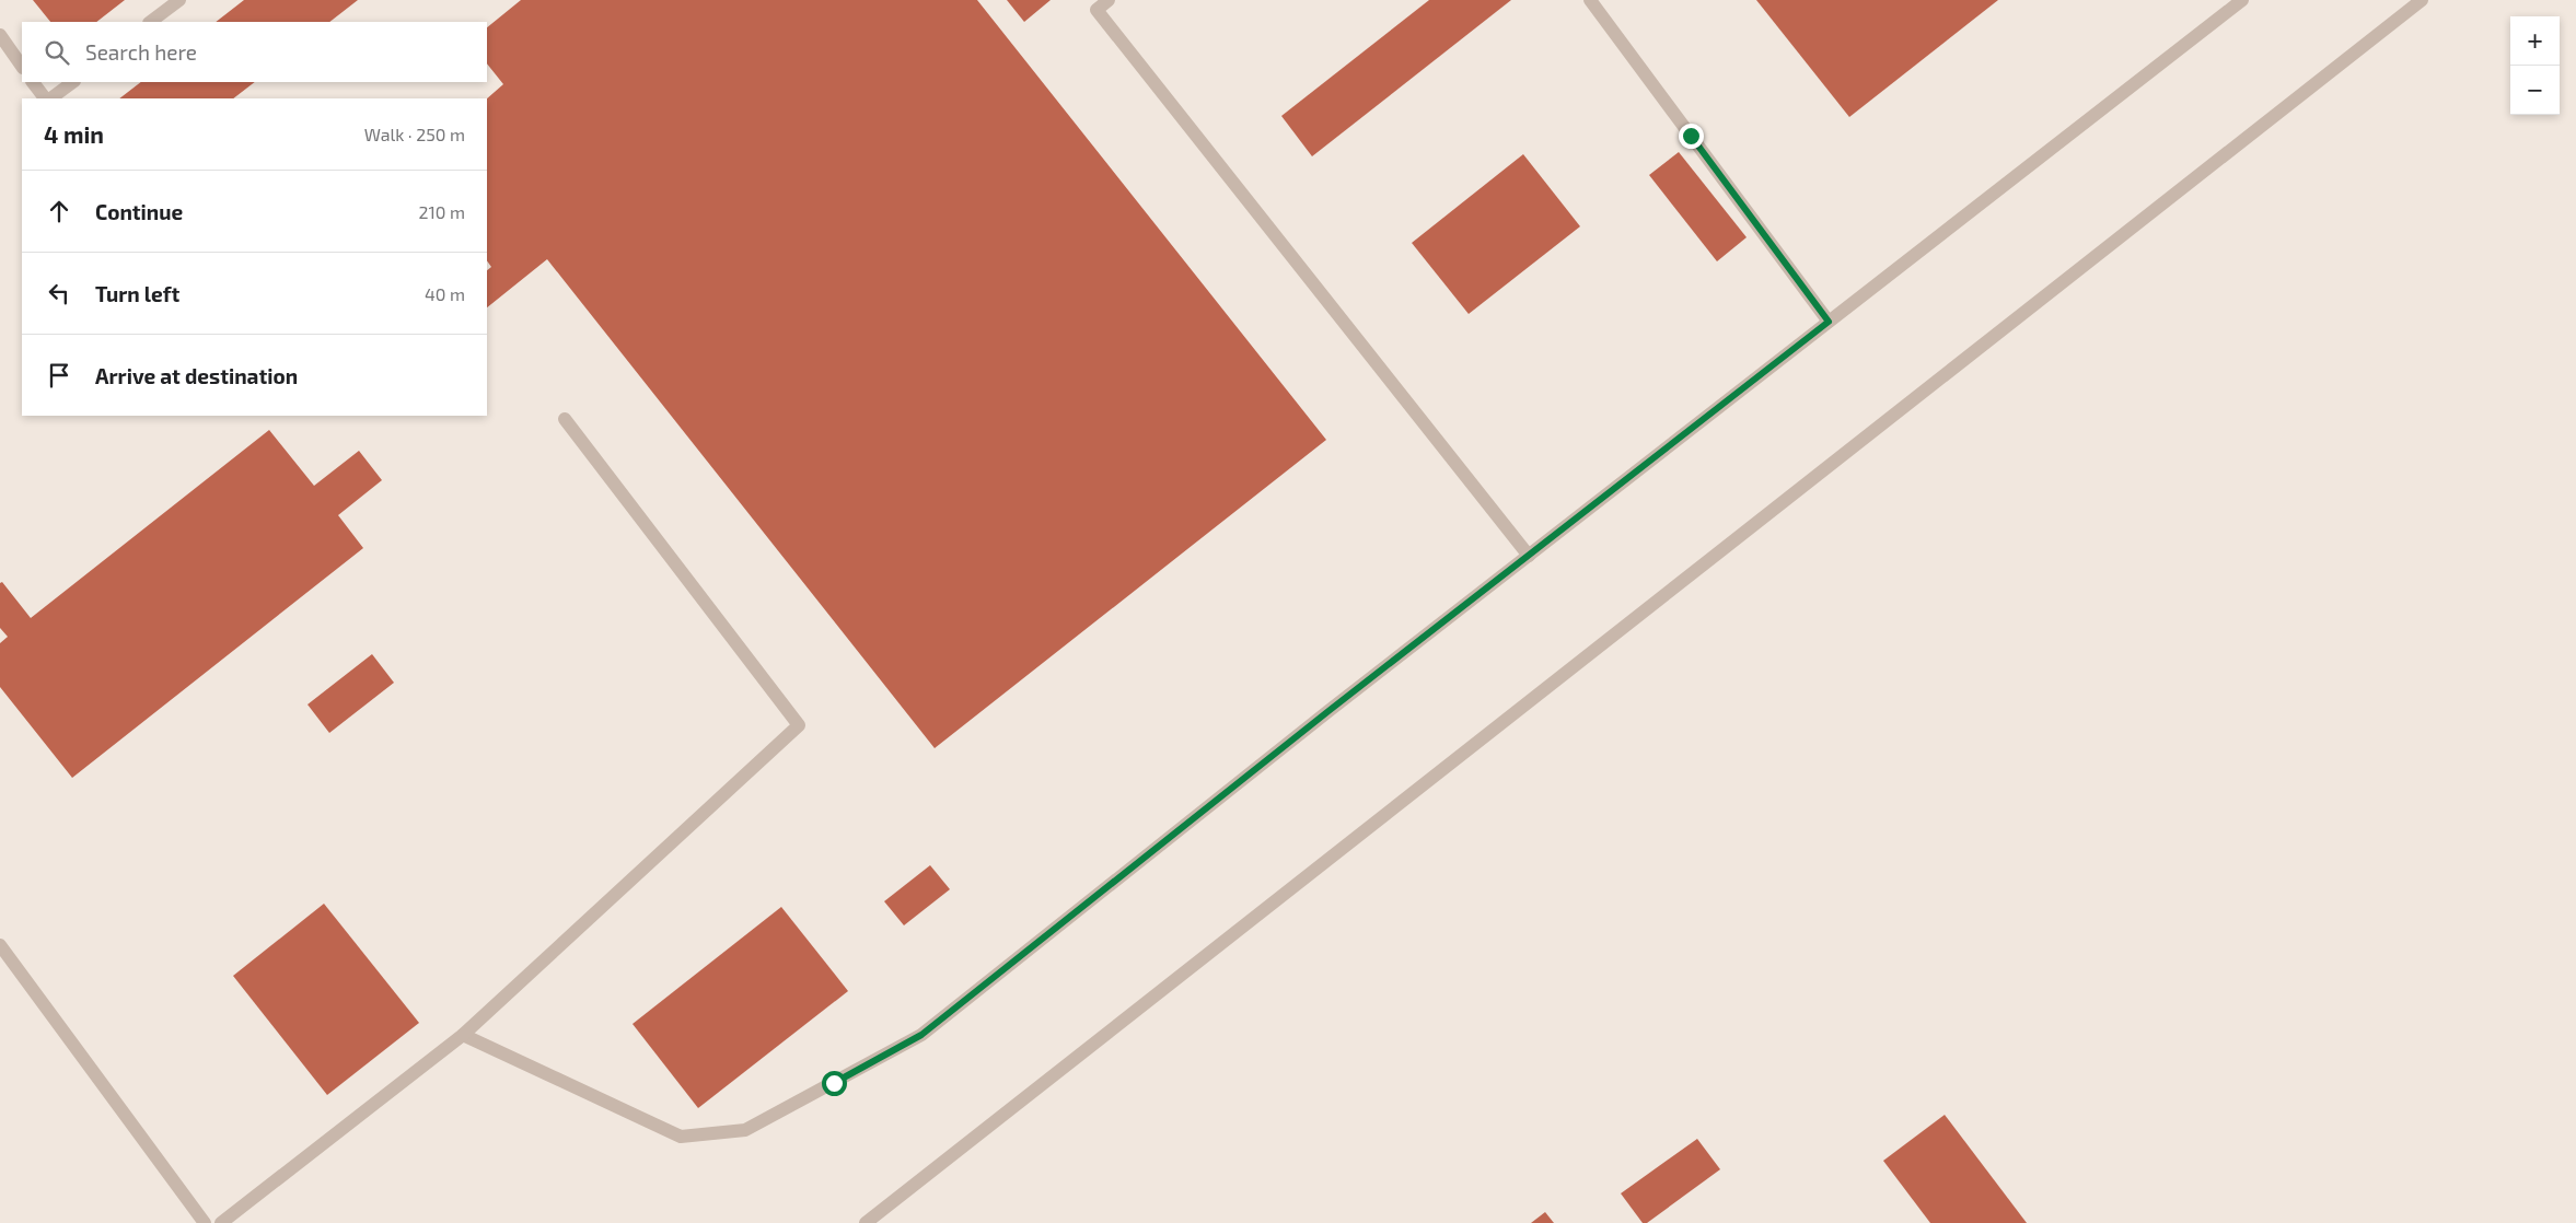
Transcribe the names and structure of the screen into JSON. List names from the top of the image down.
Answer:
{
  "page": {
    "map_buttons": ["+", "−"],
    "search": "Search here",
    "heading": ["4 min", "Walk · 250 m"],
    "list": [
      ["Continue", "210 m"],
      ["Turn left", "40 m"],
      "Arrive at destination"
    ]
  }
}
